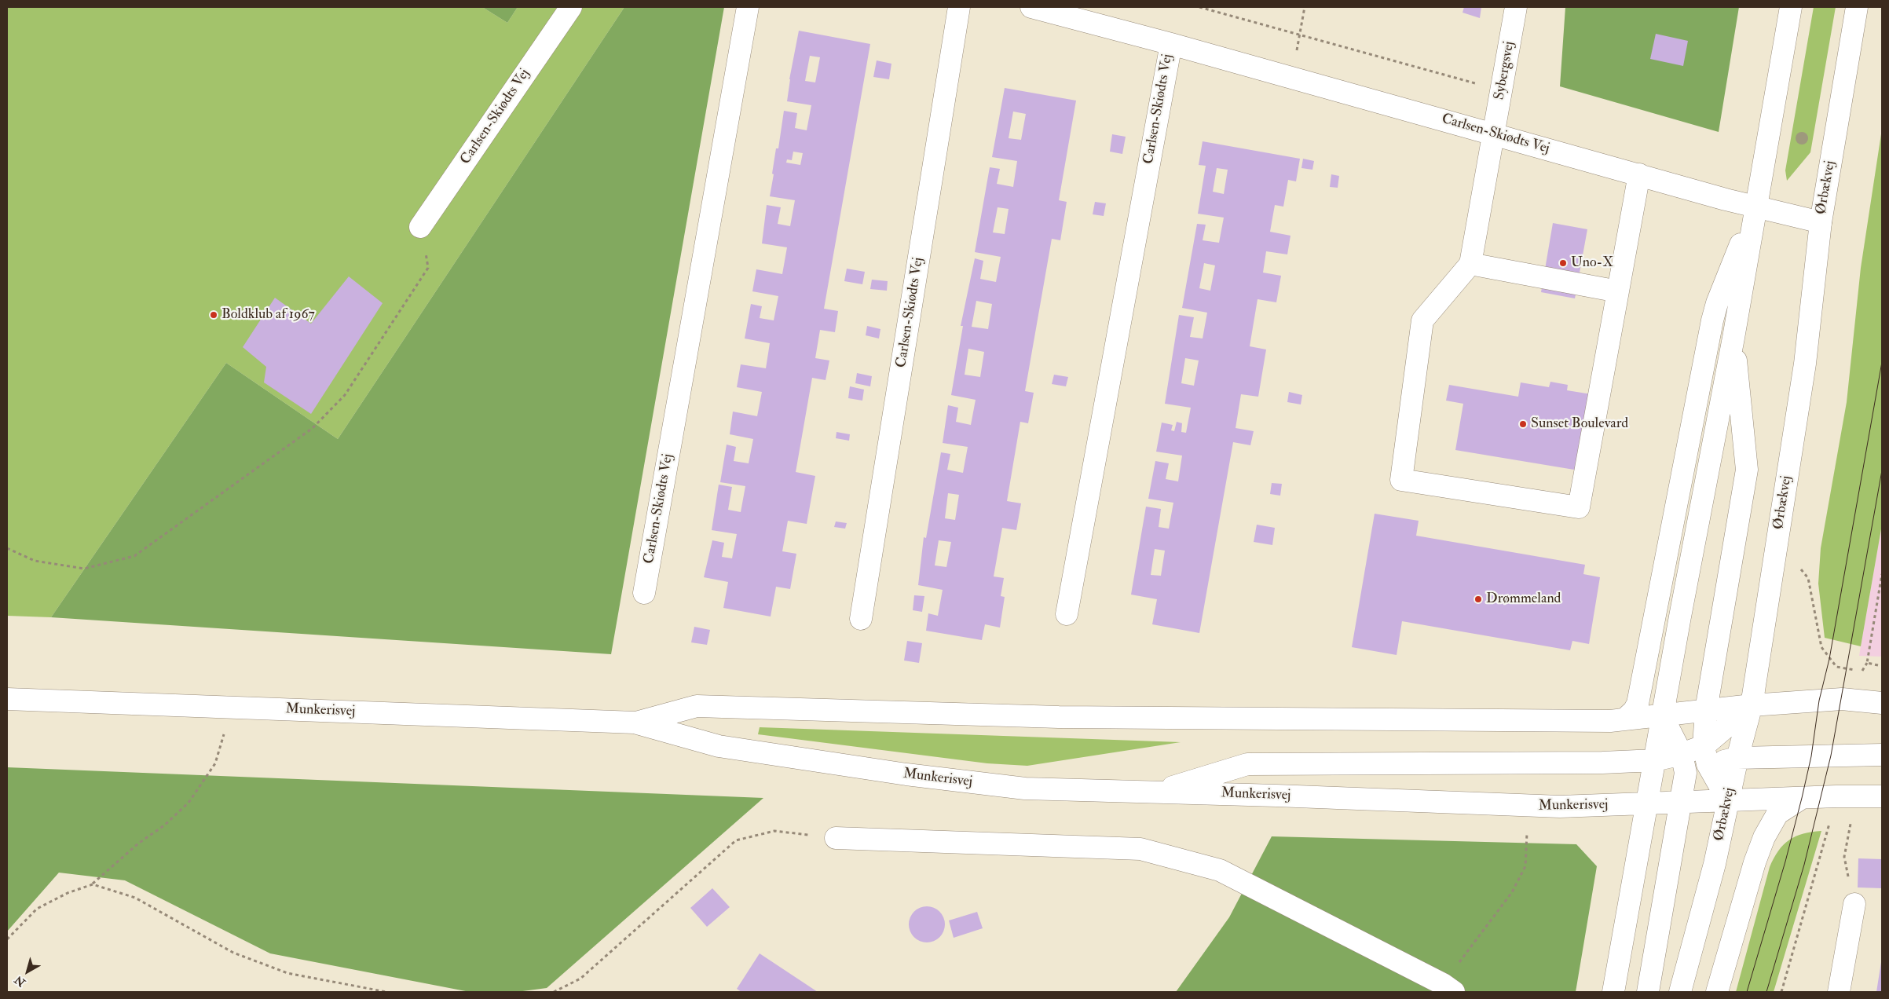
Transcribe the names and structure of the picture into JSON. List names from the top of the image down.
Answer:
{
  "streets": {
    "main road": [
      "Sybergsvej",
      "Carlsen-Skiødts Vej",
      "Ørbækvej",
      "Munkerisvej"
    ]
  },
  "crossings": [
    ["Sybergsvej", "Carlsen-Skiødts Vej"],
    ["Carlsen-Skiødts Vej", "Ørbækvej"],
    ["Ørbækvej", "Munkerisvej"]
  ],
  "places": [
    "Uno-X",
    "Boldklub af 1967",
    "Sunset Boulevard",
    "Drømmeland"
  ],
  "north": "bottom left"
}
